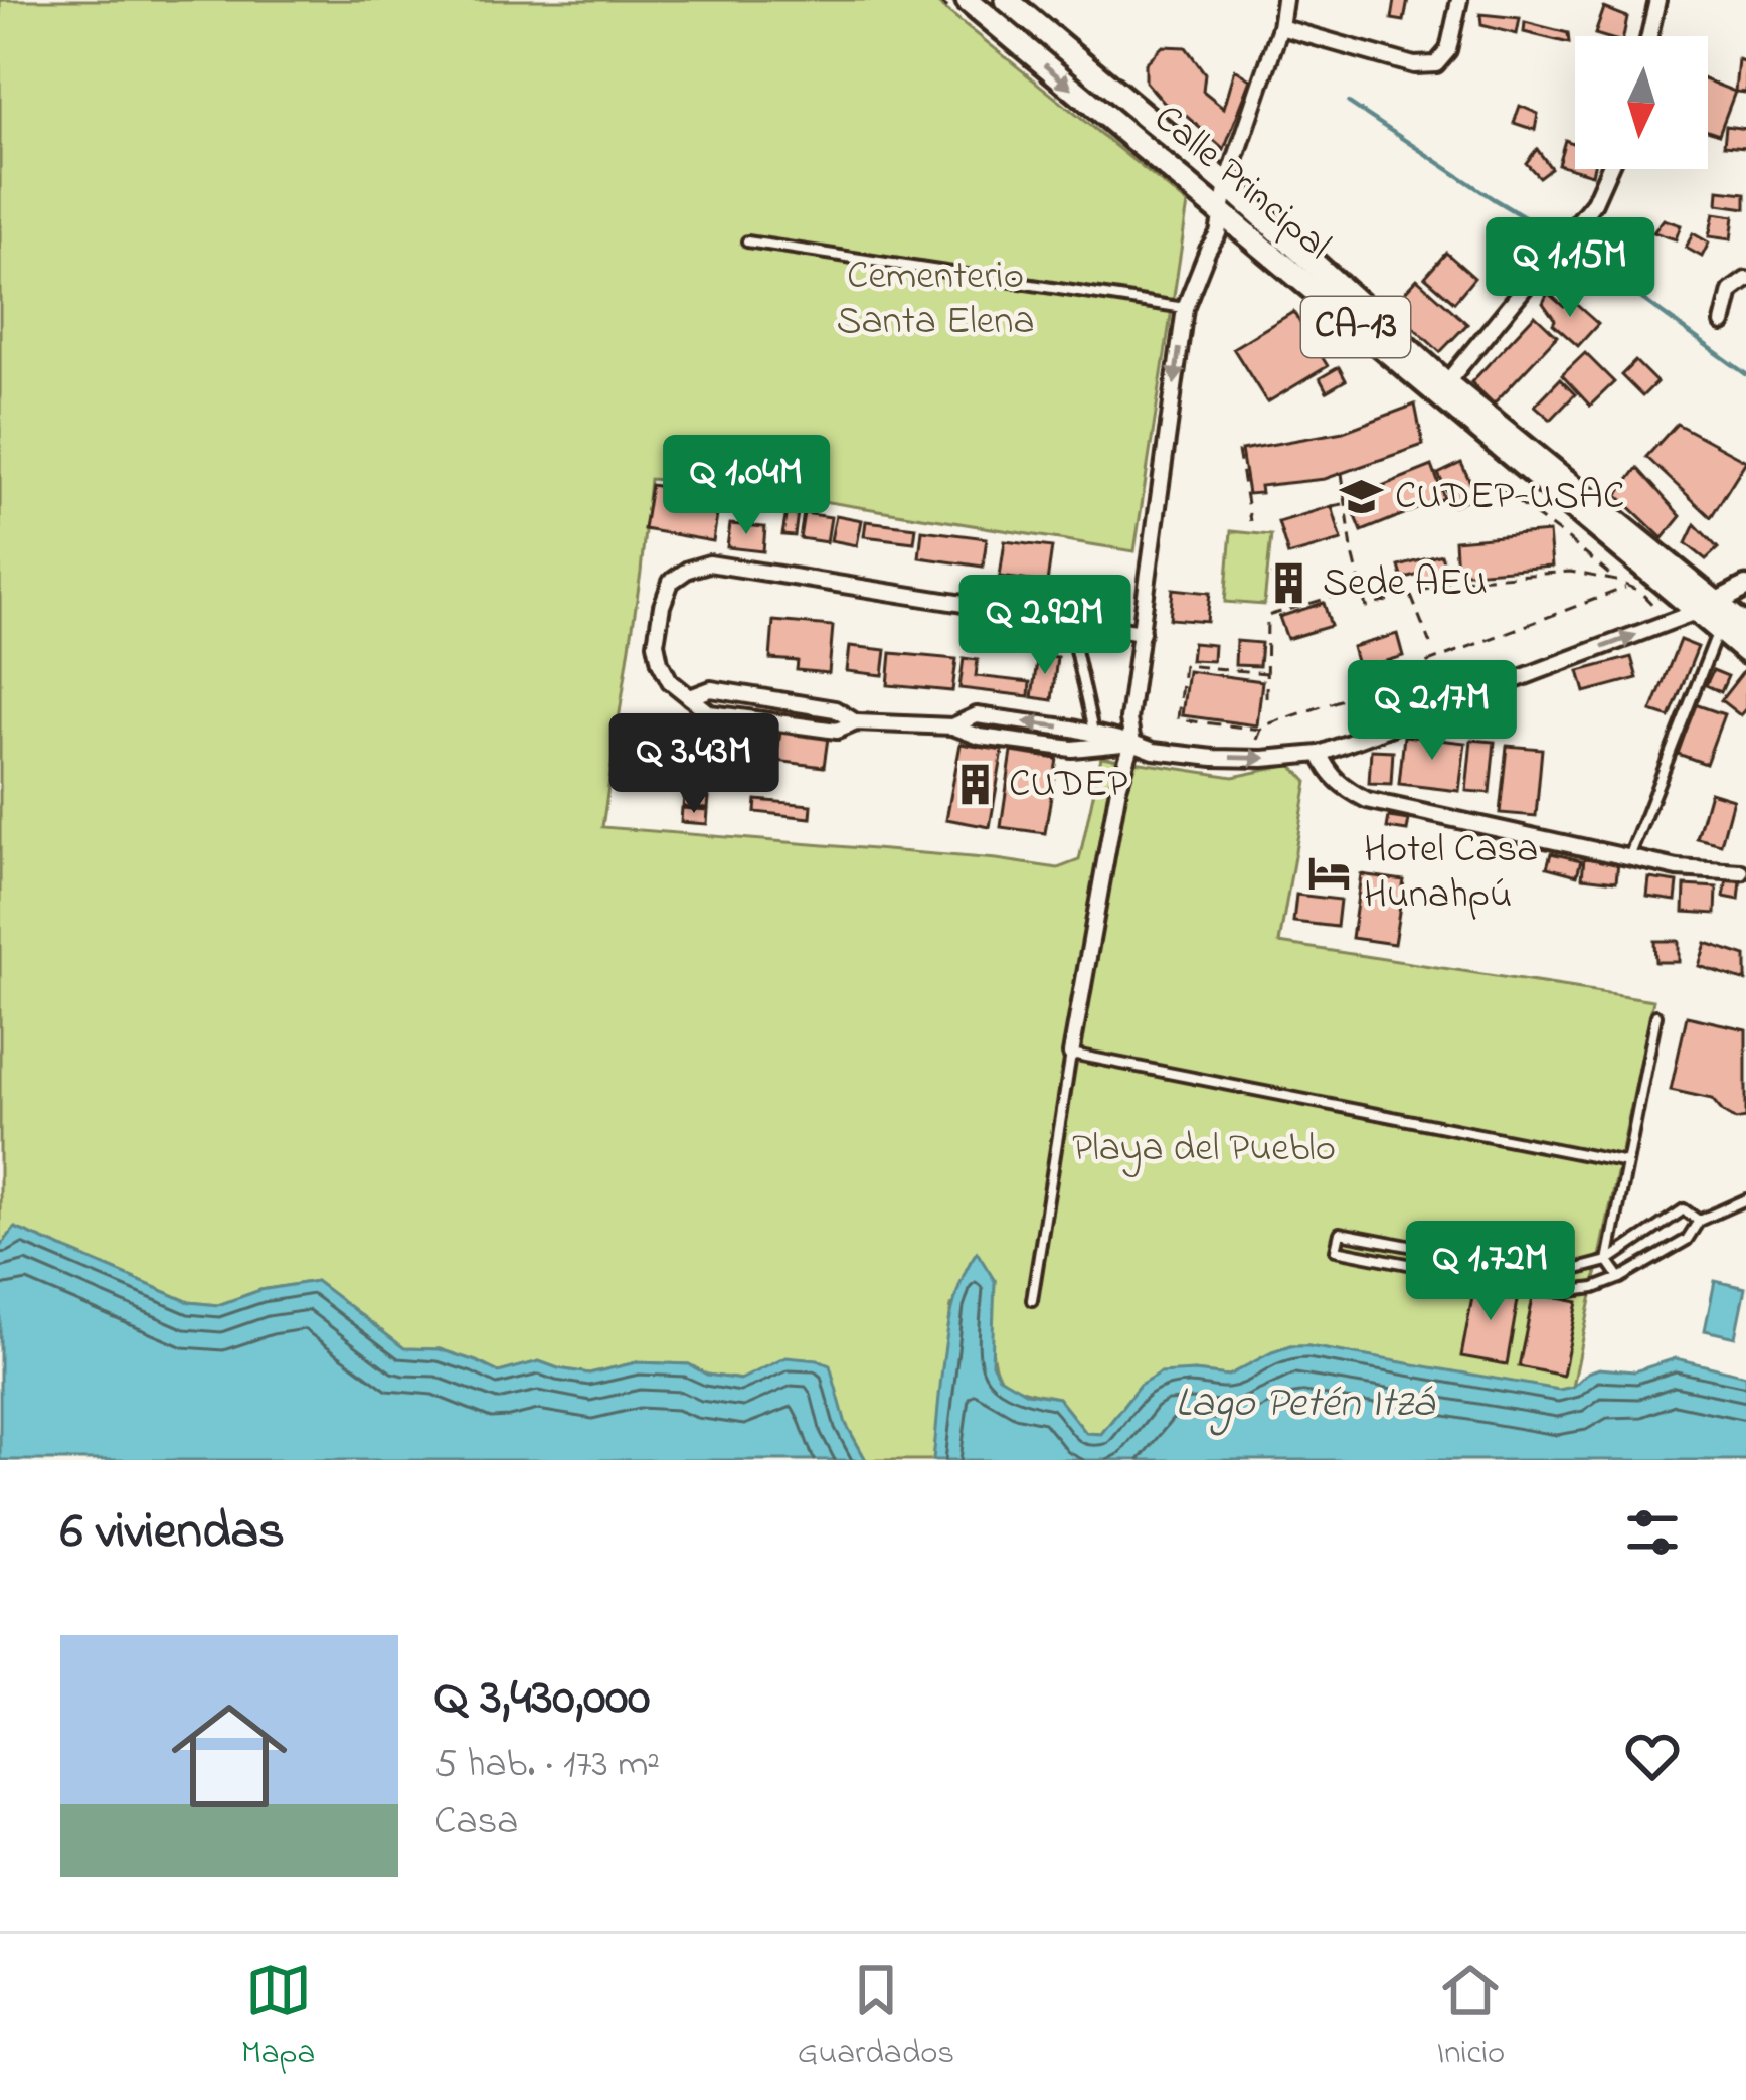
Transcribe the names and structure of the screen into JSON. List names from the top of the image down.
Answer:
{
  "streets": {
    "main road": ["Calle Principal", "CA-13"]
  },
  "water": ["Lago Petén Itzá"],
  "parks": ["Cementerio Santa Elena", "Playa del Pueblo"],
  "places": {
    "school or university": ["CUDEP-USAC"],
    "building": ["Sede AEU", "CUDEP"],
    "hotel": ["Hotel Casa Hunahpú"]
  },
  "north": "bottom",
  "page": {
    "price": [
      "Q 1.15M",
      "Q 1.04M",
      "Q 2.92M",
      "Q 2.17M",
      "Q 3.43M",
      "Q 1.72M"
    ],
    "heading": "6 viviendas",
    "list": [
      {
        "name": "Q 3,430,000",
        "note": "5 hab. · 173 m² · Casa"
      }
    ],
    "tabs": ["Mapa", "Guardados", "Inicio"]
  }
}
